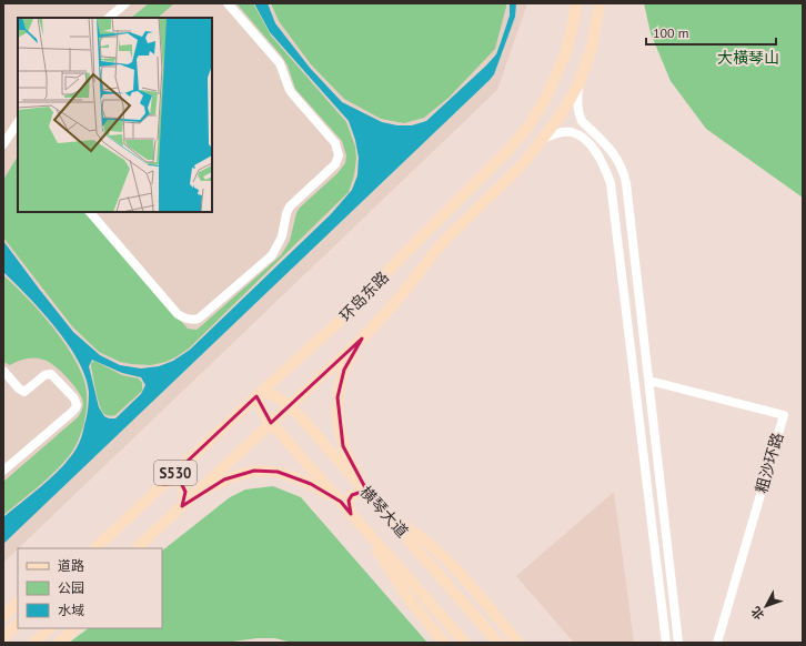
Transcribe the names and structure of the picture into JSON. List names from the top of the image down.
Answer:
{
  "streets": {
    "main road": ["环岛东路", "S530", "横琴大道"],
    "street": ["粗沙环路"]
  },
  "crossings": [
    ["环岛东路", "横琴大道"]
  ],
  "parks": ["大橫琴山"],
  "legend": ["道路", "公园", "水域"],
  "scale_bar": "100 m",
  "north": "bottom left"
}
